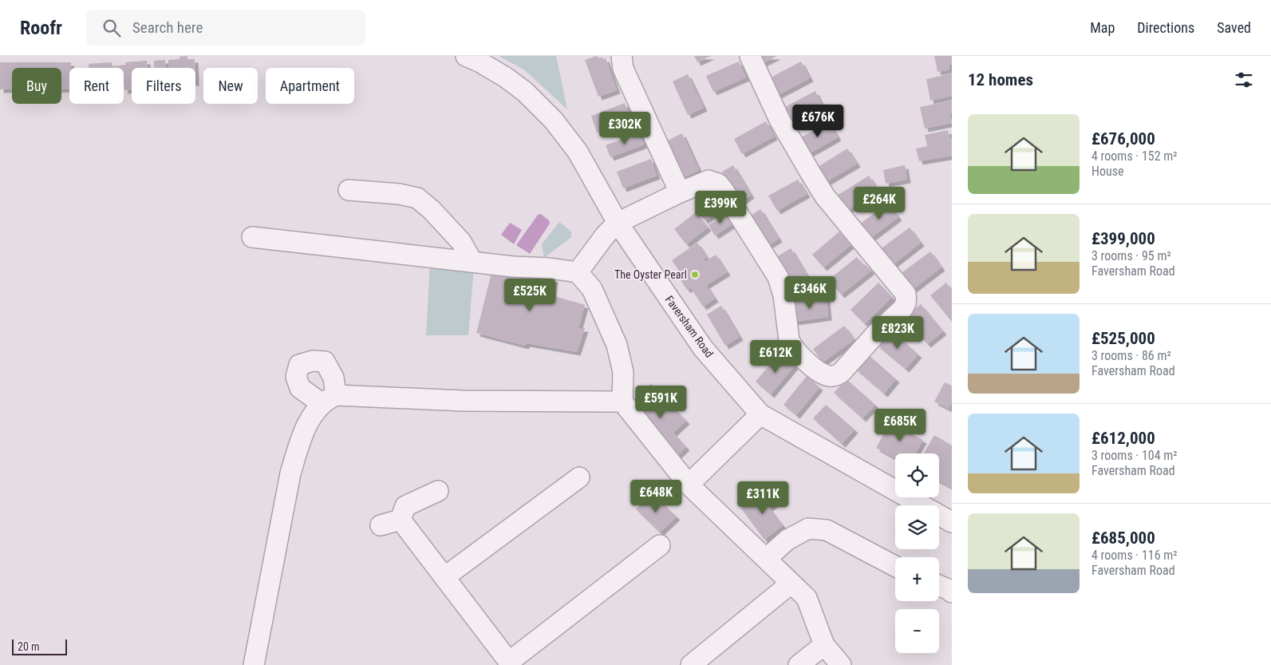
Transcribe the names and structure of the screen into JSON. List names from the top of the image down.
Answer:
{
  "streets": {
    "street": ["Faversham Road"]
  },
  "places": ["The Oyster Pearl"],
  "scale_bar": "20 m",
  "page": {
    "header": "Roofr",
    "search": "Search here",
    "nav": ["Map", "Directions", "Saved"],
    "heading": "12 homes",
    "chip": [
      "Buy",
      "Rent",
      "Filters",
      "New",
      "Apartment"
    ],
    "list": [
      {
        "name": "£676,000",
        "note": "4 rooms · 152 m² · House"
      },
      {
        "name": "£399,000",
        "note": "3 rooms · 95 m² · Faversham Road"
      },
      {
        "name": "£525,000",
        "note": "3 rooms · 86 m² · Faversham Road"
      },
      {
        "name": "£612,000",
        "note": "3 rooms · 104 m² · Faversham Road"
      },
      {
        "name": "£685,000",
        "note": "4 rooms · 116 m² · Faversham Road"
      }
    ],
    "price": [
      "£676K",
      "£302K",
      "£264K",
      "£399K",
      "£346K",
      "£525K",
      "£823K",
      "£612K",
      "£591K",
      "£685K",
      "£648K",
      "£311K"
    ],
    "map_buttons": ["+", "−"],
    "scale": "20 m"
  }
}
